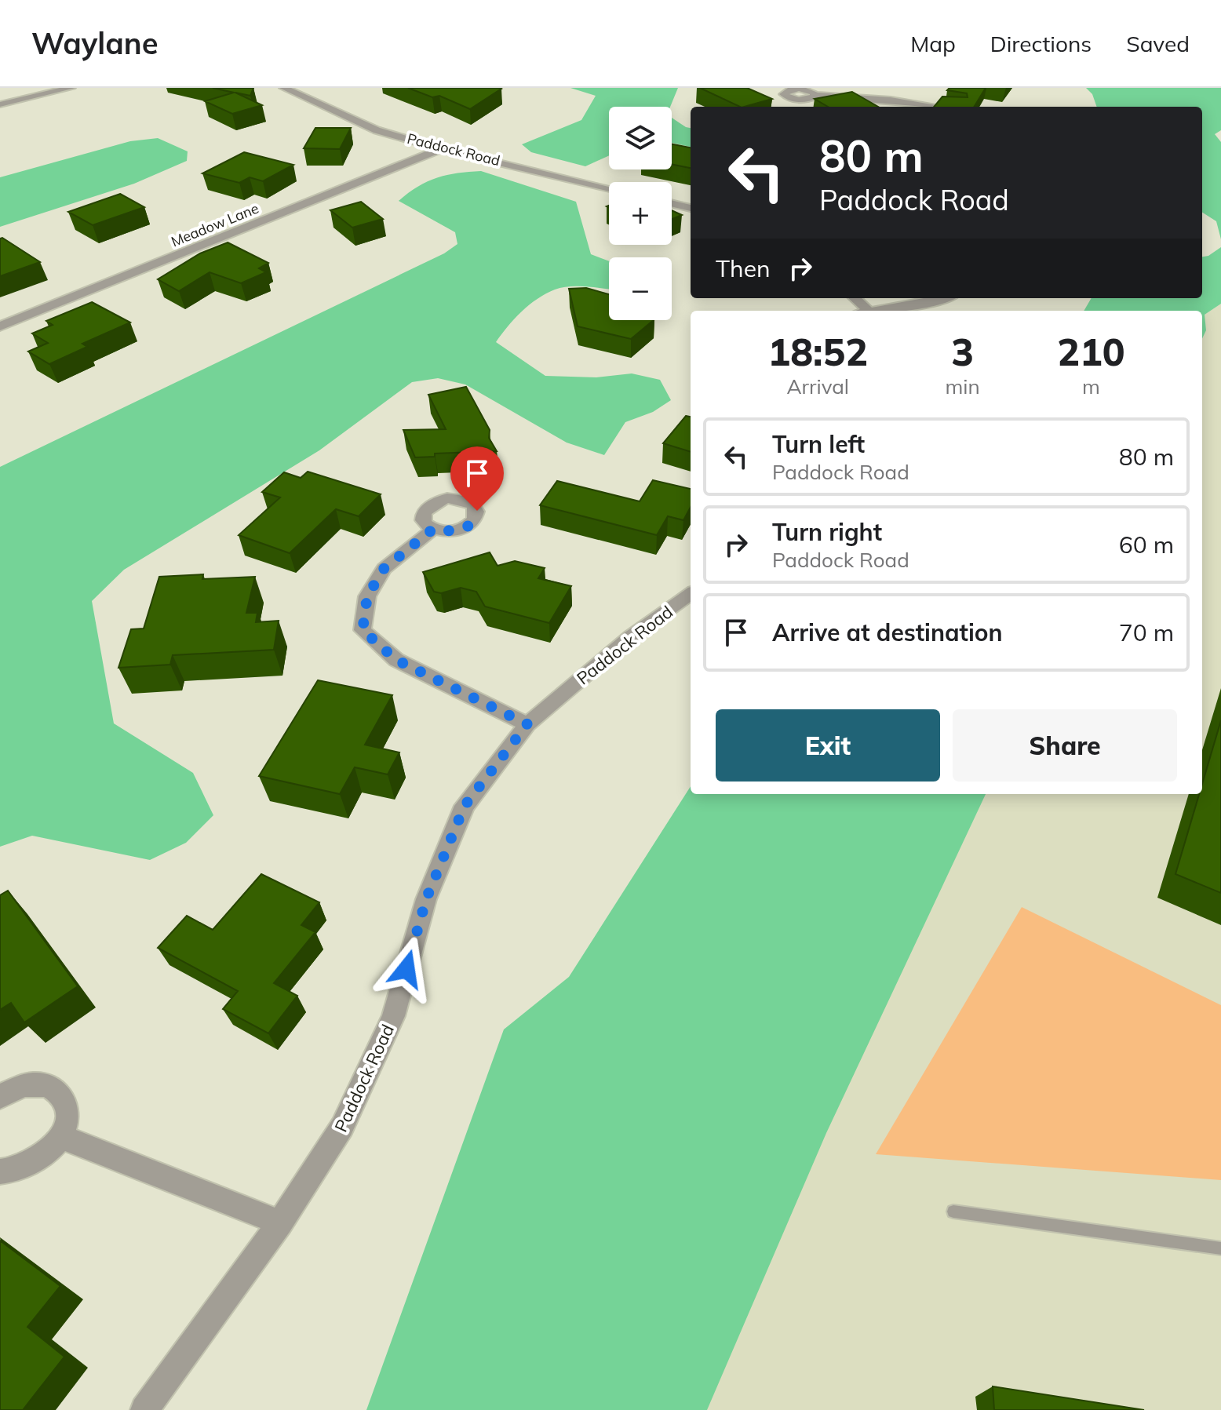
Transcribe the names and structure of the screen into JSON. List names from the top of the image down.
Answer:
{
  "streets": {
    "street": ["Paddock Road", "Meadow Lane"]
  },
  "crossings": [
    ["Paddock Road", "Meadow Lane"]
  ],
  "page": {
    "header": "Waylane",
    "nav": ["Map", "Directions", "Saved"],
    "map_buttons": ["+", "−"],
    "turn": ["80 m", "Paddock Road"],
    "then": "Then",
    "eta": [
      "18:52",
      "Arrival",
      "3",
      "min",
      "210",
      "m"
    ],
    "list": [
      {
        "name": "Turn left",
        "note": "Paddock Road",
        "value": "80 m"
      },
      {
        "name": "Turn right",
        "note": "Paddock Road",
        "value": "60 m"
      },
      {
        "name": "Arrive at destination",
        "value": "70 m"
      }
    ],
    "buttons": ["Exit", "Share"]
  }
}
